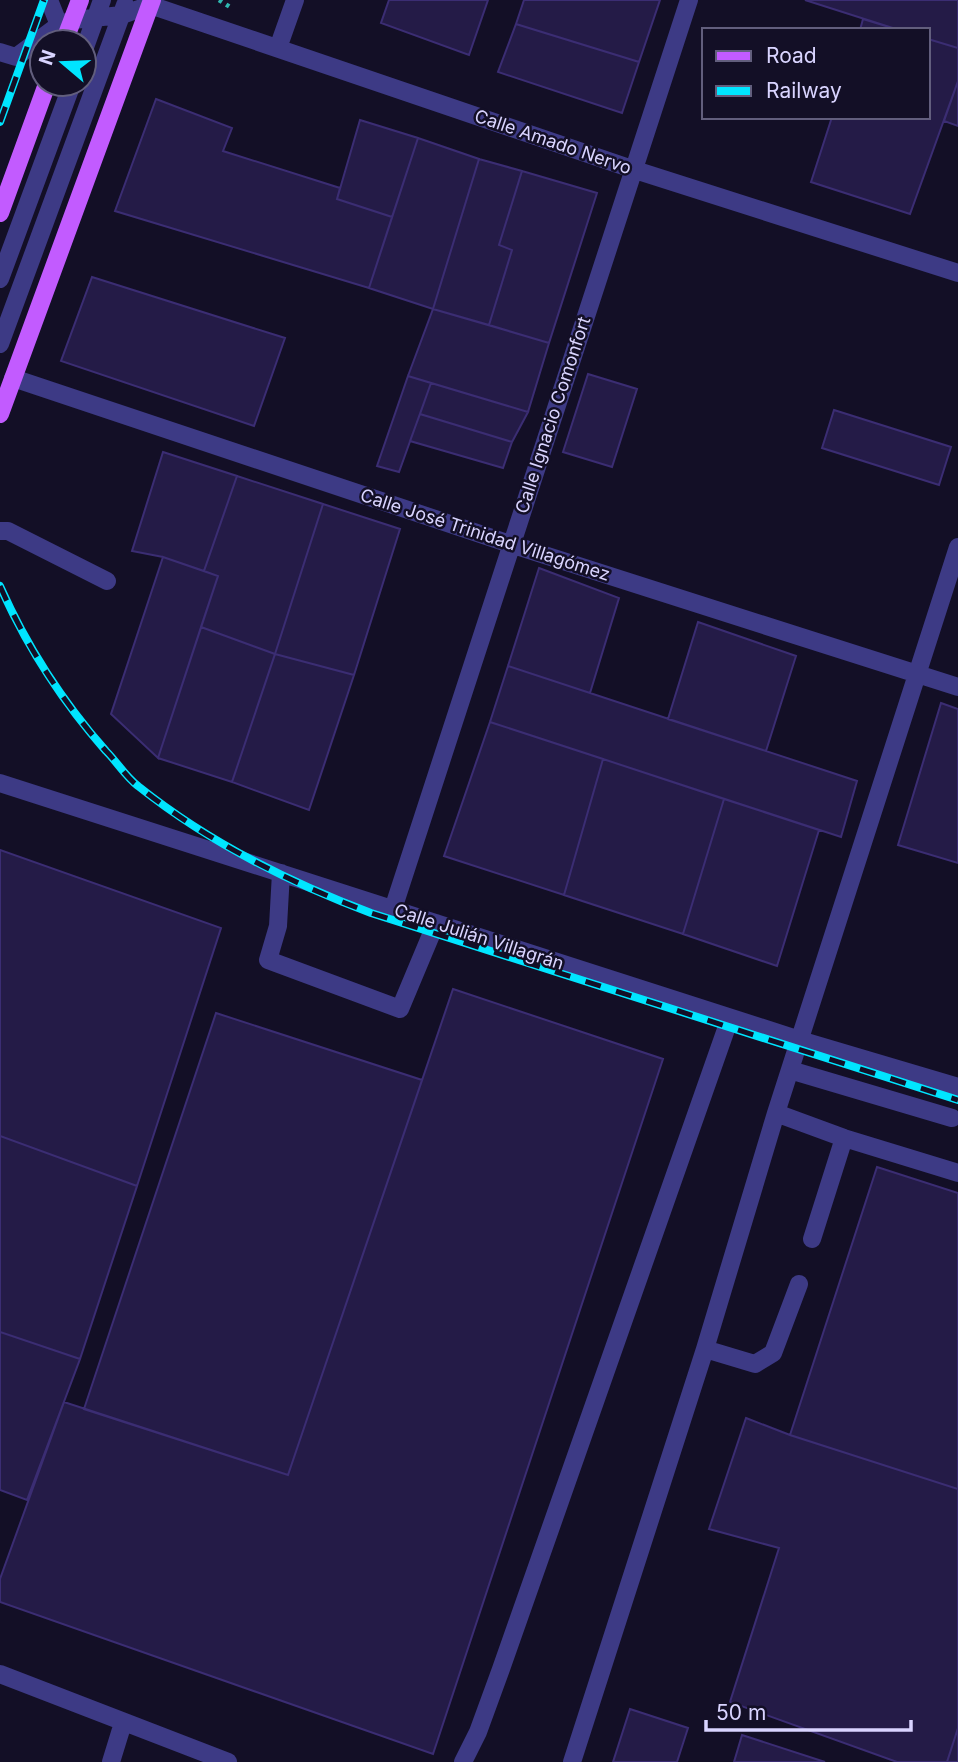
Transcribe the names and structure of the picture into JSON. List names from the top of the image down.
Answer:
{
  "streets": {
    "street": [
      "Calle Amado Nervo",
      "Calle Ignacio Comonfort",
      "Calle José Trinidad Villagómez",
      "Calle Julián Villagrán"
    ]
  },
  "crossings": [
    ["Calle Amado Nervo", "Calle Ignacio Comonfort"],
    ["Calle Ignacio Comonfort", "Calle José Trinidad Villagómez"],
    ["Calle Ignacio Comonfort", "Calle Julián Villagrán"]
  ],
  "legend": ["Road", "Railway"],
  "scale_bar": "50 m",
  "north": "left"
}
